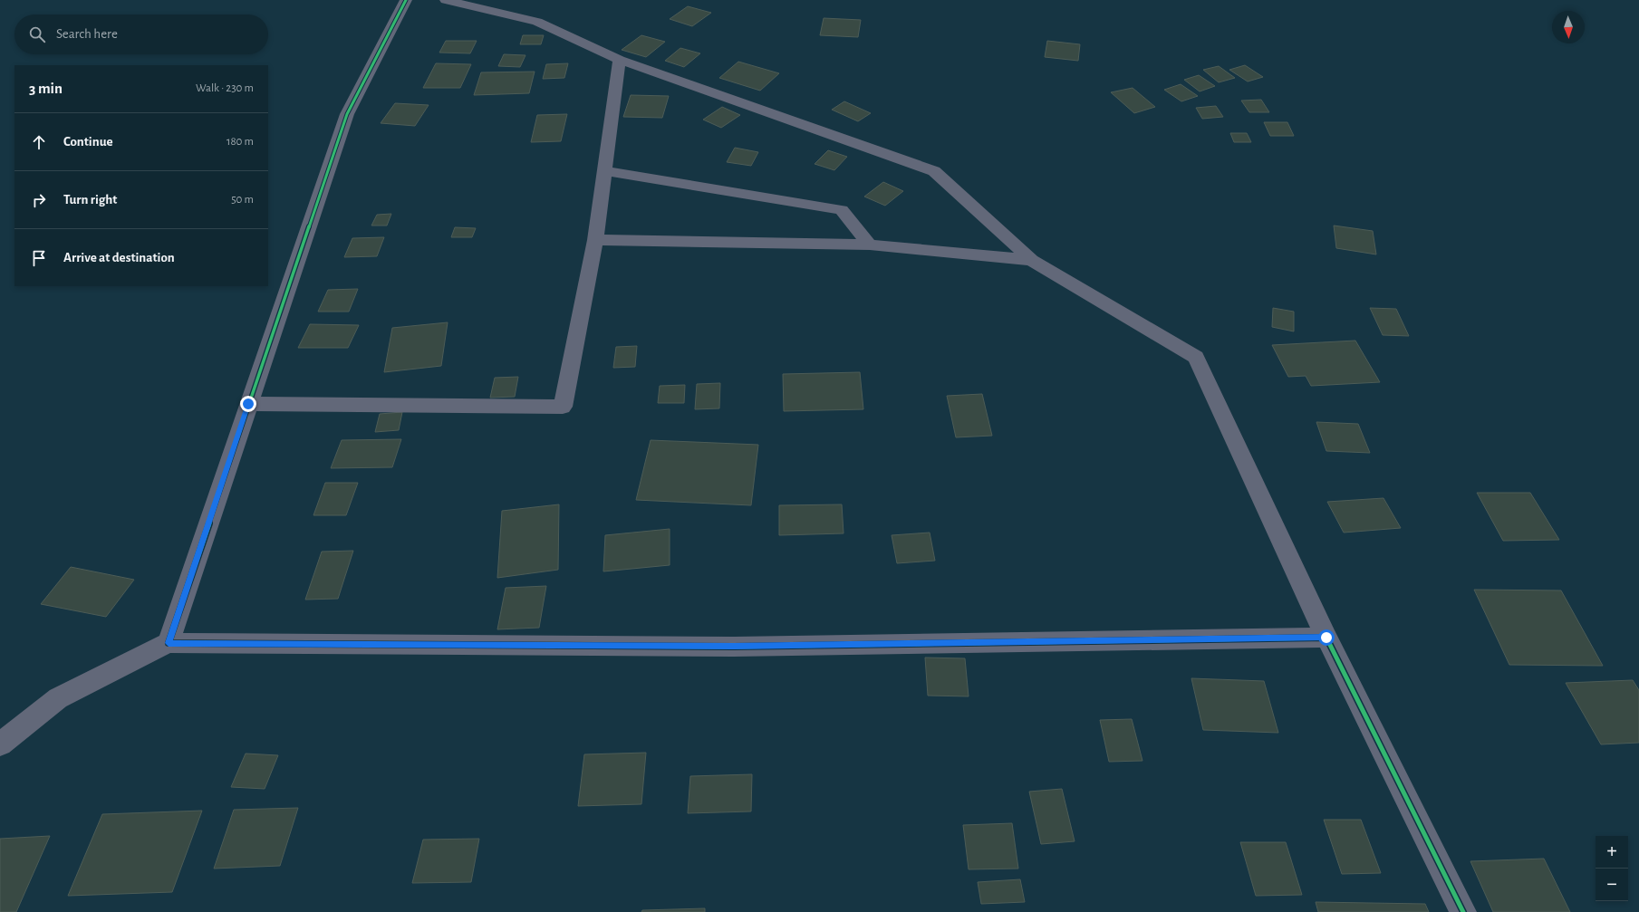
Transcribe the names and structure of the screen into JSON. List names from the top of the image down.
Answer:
{
  "north": "bottom",
  "page": {
    "search": "Search here",
    "heading": ["3 min", "Walk · 230 m"],
    "list": [
      ["Continue", "180 m"],
      ["Turn right", "50 m"],
      "Arrive at destination"
    ],
    "map_buttons": ["+", "−"]
  }
}
